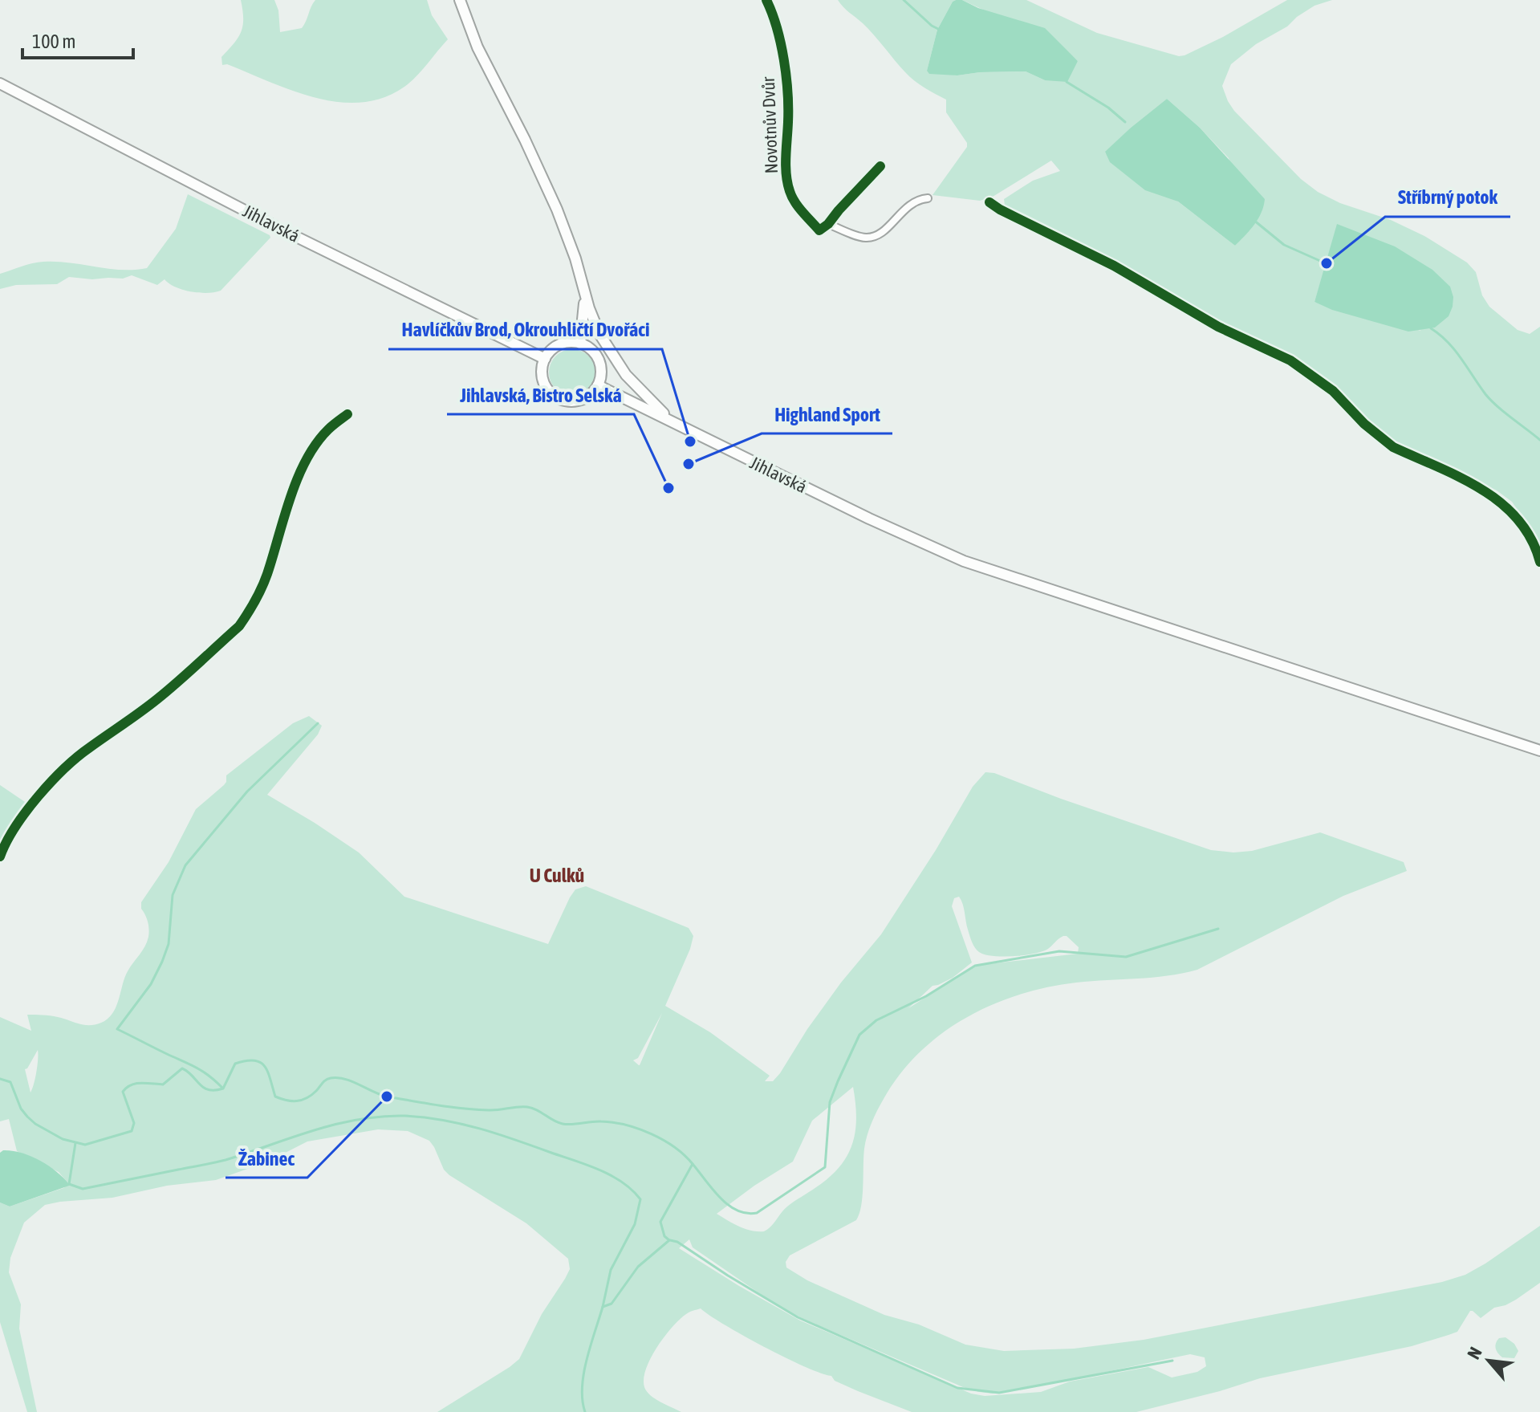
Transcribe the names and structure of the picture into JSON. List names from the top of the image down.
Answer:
{
  "streets": {
    "main road": ["Jihlavská"],
    "street": ["Novotnův Dvůr"]
  },
  "districts": ["U Culků"],
  "places": [
    "Stříbrný potok",
    "Havlíčkův Brod, Okrouhličtí Dvořáci",
    "Highland Sport",
    "Jihlavská, Bistro Selská",
    "Žabinec"
  ],
  "scale_bar": "100 m",
  "north": "top left"
}
